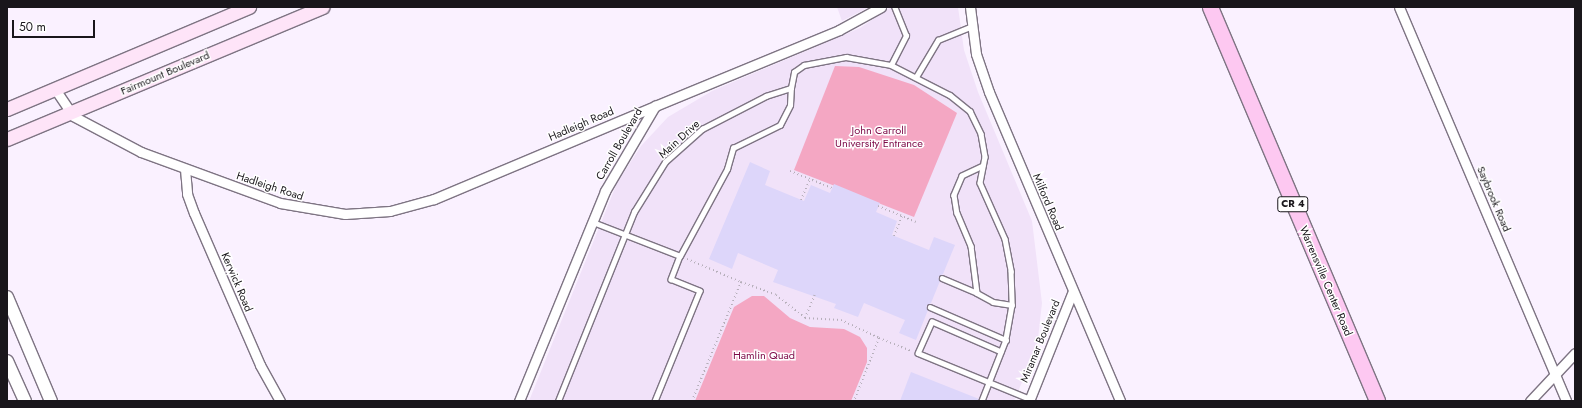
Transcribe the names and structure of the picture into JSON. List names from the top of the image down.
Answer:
{
  "streets": {
    "main road": ["Fairmount Boulevard", "CR 4", "Warrensville Center Road"],
    "street": [
      "Hadleigh Road",
      "Carroll Boulevard",
      "Saybrook Road",
      "Milford Road",
      "Kerwick Road",
      "Miramar Boulevard"
    ],
    "lane": ["Main Drive"]
  },
  "crossings": [
    ["Fairmount Boulevard", "Hadleigh Road"],
    ["Hadleigh Road", "Carroll Boulevard"],
    ["Hadleigh Road", "Kerwick Road"],
    ["Milford Road", "Miramar Boulevard"]
  ],
  "parks": ["John Carroll University Entrance", "Hamlin Quad"],
  "scale_bar": "50 m"
}
